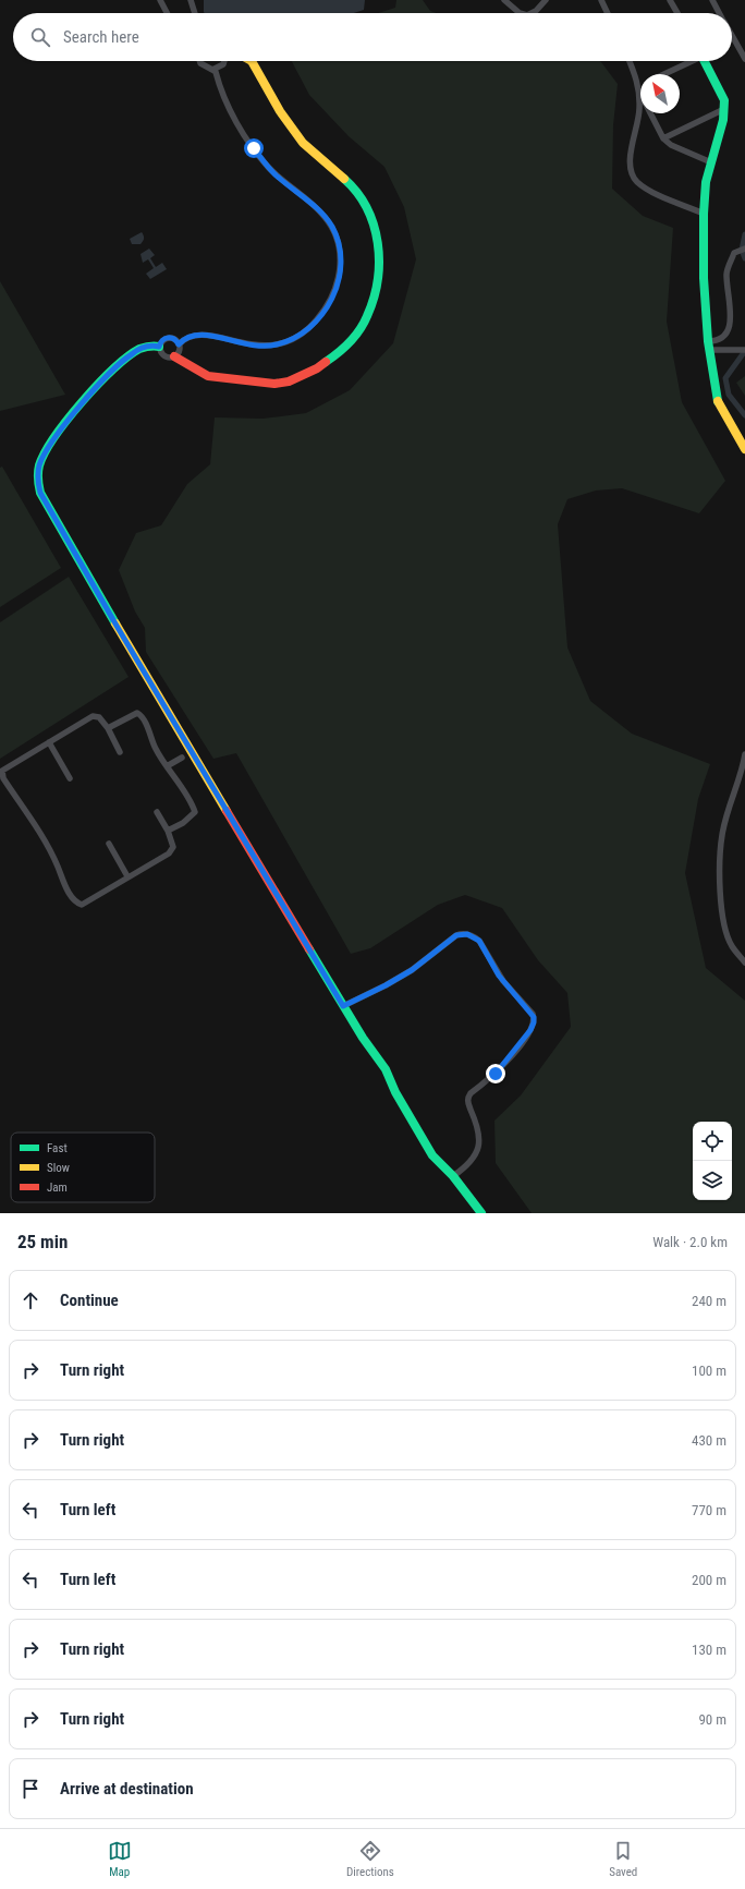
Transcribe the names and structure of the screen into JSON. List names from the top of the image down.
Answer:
{
  "legend": ["Fast", "Slow", "Jam"],
  "north": "top left",
  "page": {
    "search": "Search here",
    "heading": ["25 min", "Walk · 2.0 km"],
    "list": [
      ["Continue", "240 m"],
      ["Turn right", "100 m"],
      ["Turn right", "430 m"],
      ["Turn left", "770 m"],
      ["Turn left", "200 m"],
      ["Turn right", "130 m"],
      ["Turn right", "90 m"],
      "Arrive at destination"
    ],
    "nav": ["Map", "Directions", "Saved"]
  }
}
